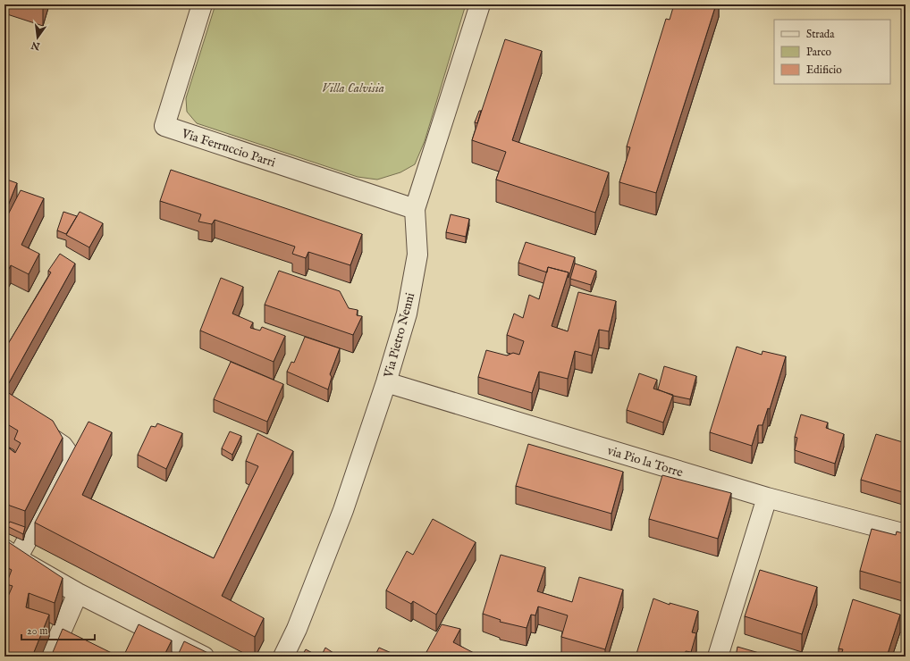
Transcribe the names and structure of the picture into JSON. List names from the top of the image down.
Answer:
{
  "streets": {
    "street": ["Via Ferruccio Parri", "Via Pietro Nenni", "via Pio la Torre"]
  },
  "crossings": [
    ["Via Ferruccio Parri", "Via Pietro Nenni"],
    ["Via Pietro Nenni", "via Pio la Torre"]
  ],
  "parks": ["Villa Calvisia"],
  "legend": ["Strada", "Parco", "Edificio"],
  "scale_bar": "20 m",
  "north": "bottom"
}
